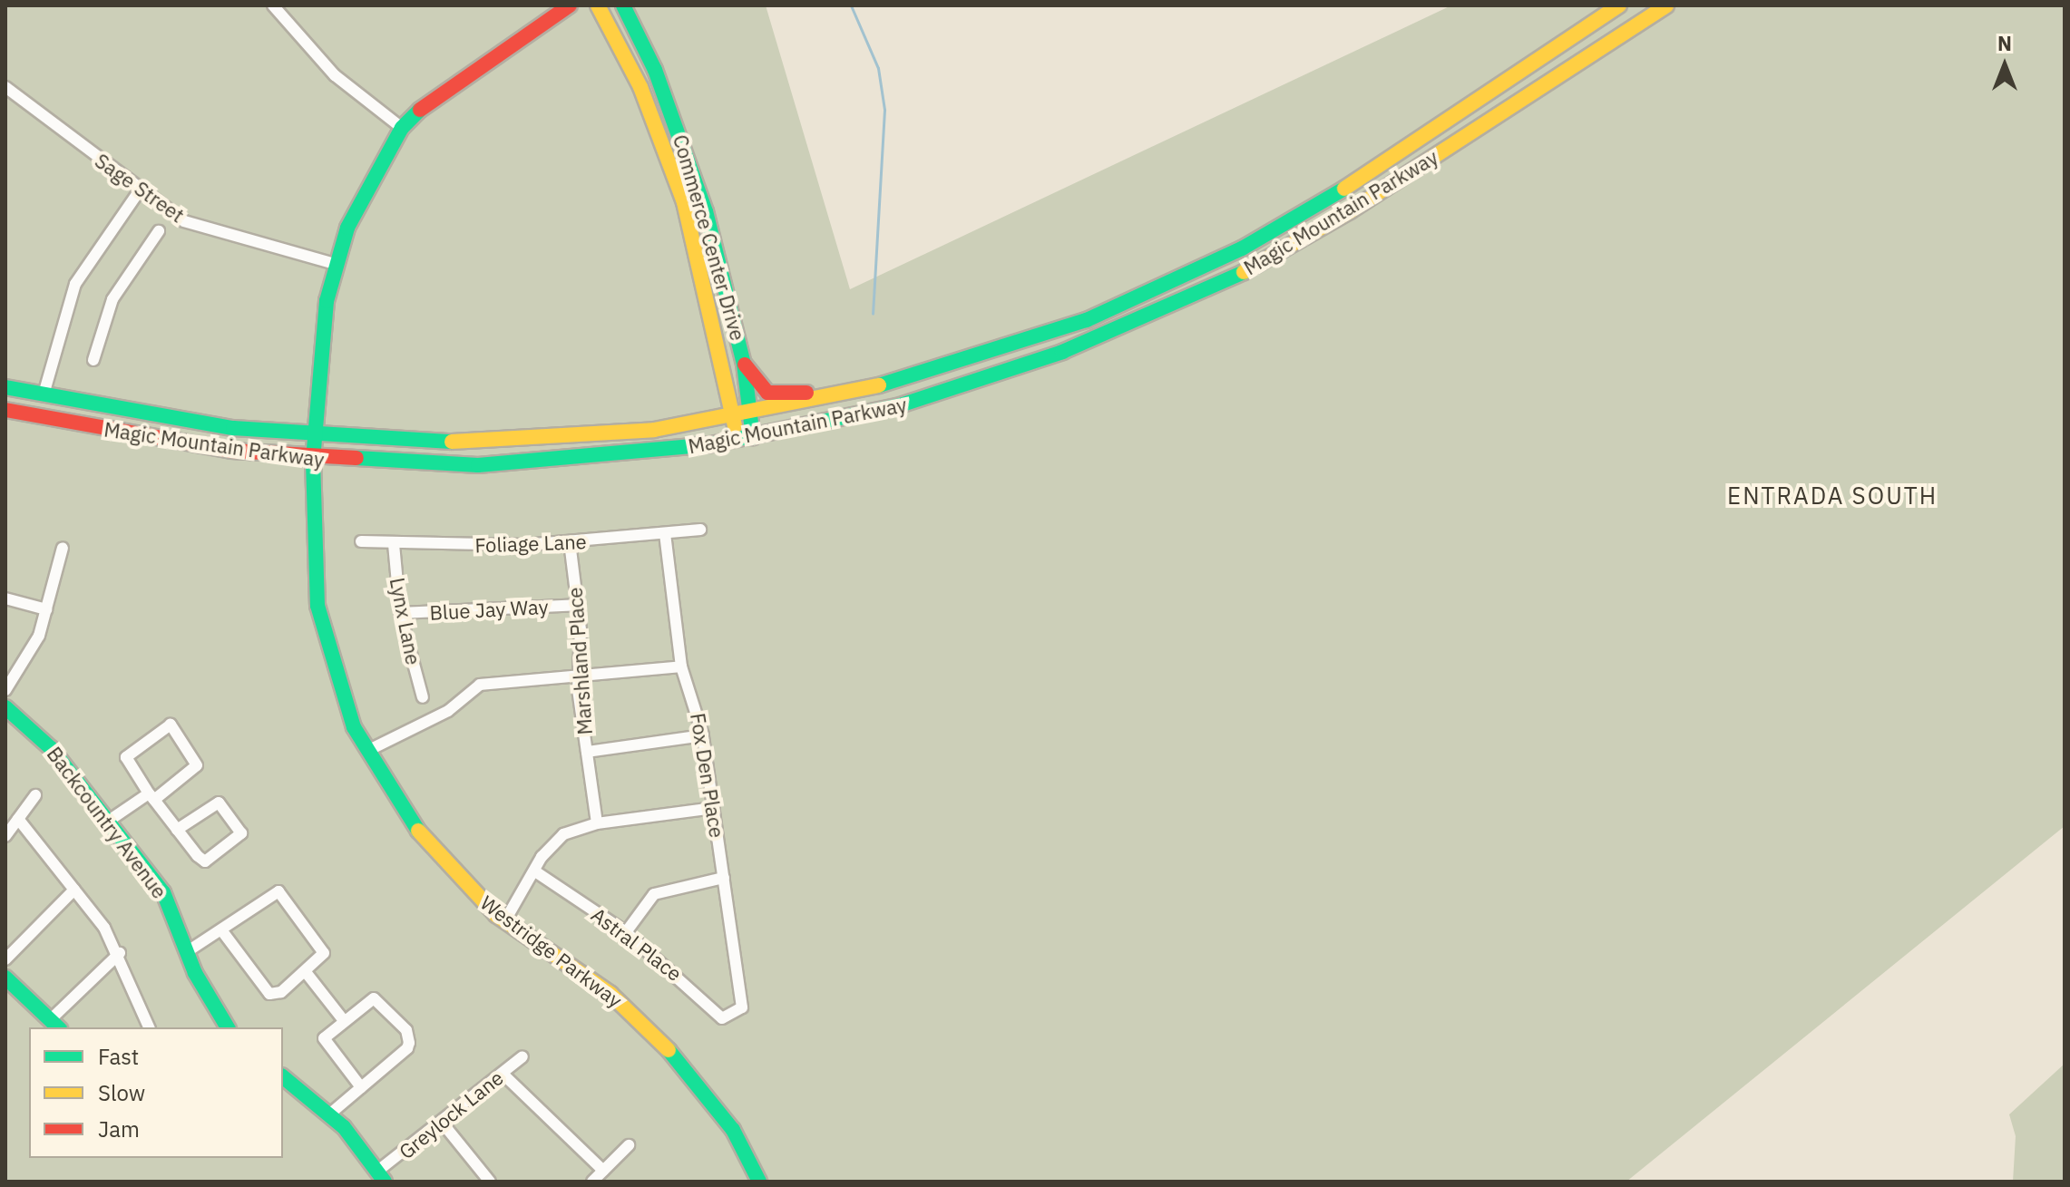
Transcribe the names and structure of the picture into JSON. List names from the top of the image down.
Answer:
{
  "streets": {
    "street": [
      "Sage Street",
      "Magic Mountain Parkway",
      "Commerce Center Drive",
      "Foliage Lane",
      "Blue Jay Way",
      "Lynx Lane",
      "Marshland Place",
      "Fox Den Place",
      "Backcountry Avenue",
      "Astral Place",
      "Westridge Parkway",
      "Greylock Lane"
    ]
  },
  "crossings": [
    ["Sage Street", "Westridge Parkway"],
    ["Magic Mountain Parkway", "Commerce Center Drive"],
    ["Magic Mountain Parkway", "Westridge Parkway"],
    ["Foliage Lane", "Lynx Lane"],
    ["Foliage Lane", "Marshland Place"],
    ["Foliage Lane", "Fox Den Place"],
    ["Blue Jay Way", "Lynx Lane"],
    ["Blue Jay Way", "Marshland Place"],
    ["Fox Den Place", "Astral Place"]
  ],
  "districts": ["ENTRADA SOUTH"],
  "legend": ["Fast", "Slow", "Jam"],
  "north": "top"
}
